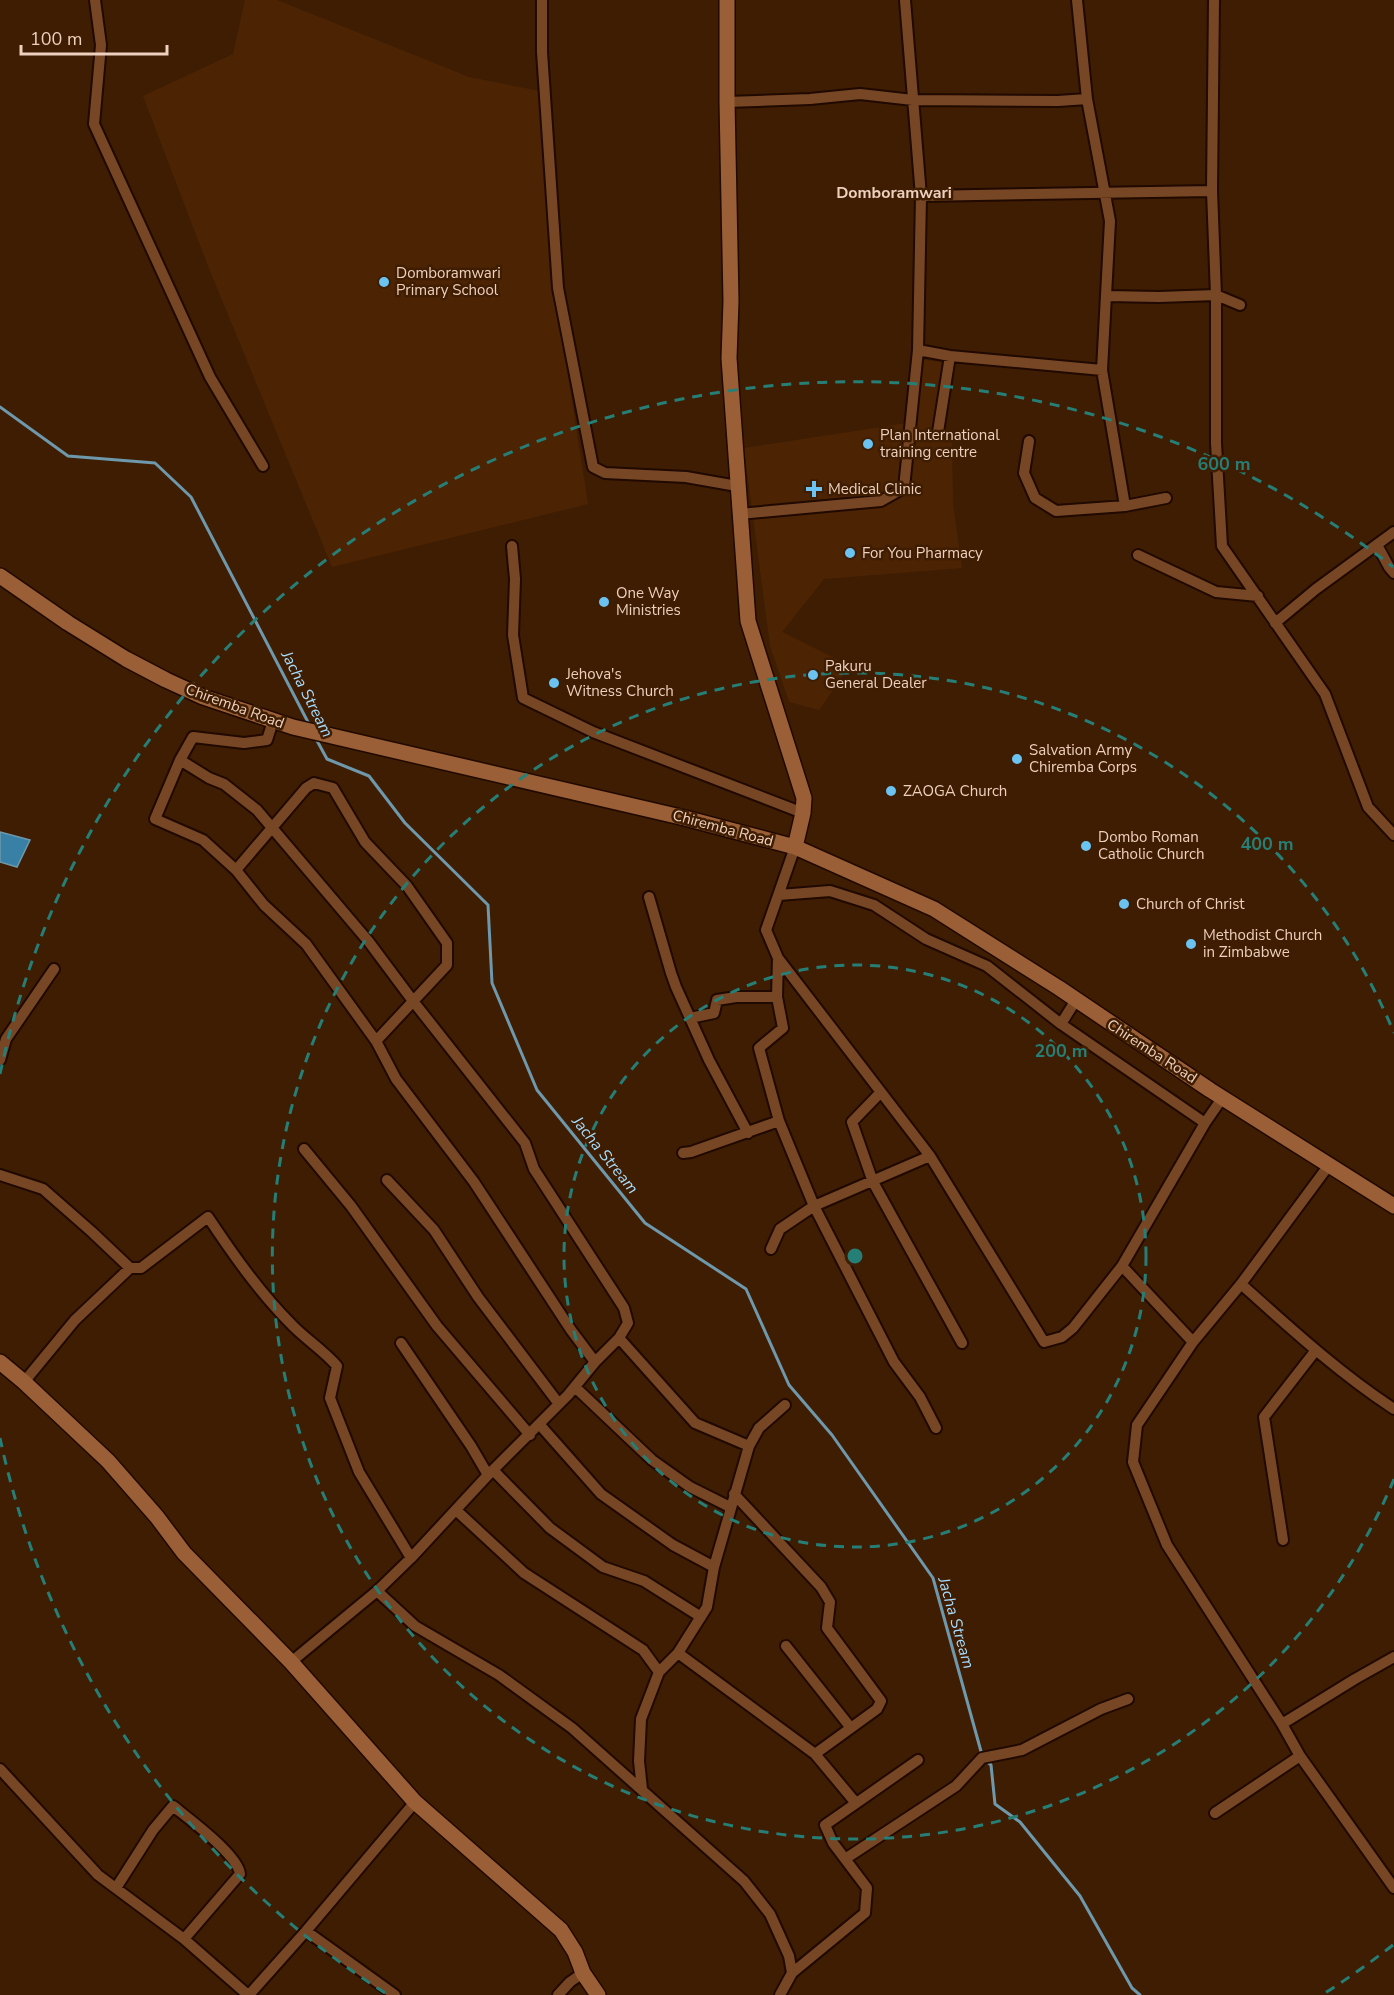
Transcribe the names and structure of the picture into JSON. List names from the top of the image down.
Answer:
{
  "streets": {
    "street": ["Chiremba Road"]
  },
  "districts": ["Domboramwari"],
  "water": ["Jacha Stream"],
  "places": {
    "other": [
      "Domboramwari Primary School",
      "Plan International training centre",
      "For You Pharmacy",
      "One Way Ministries",
      "Pakuru General Dealer",
      "Jehova's Witness Church",
      "Salvation Army Chiremba Corps",
      "ZAOGA Church",
      "Dombo Roman Catholic Church",
      "Church of Christ",
      "Methodist Church in Zimbabwe"
    ],
    "health": ["Medical Clinic"]
  },
  "scale_bar": "100 m",
  "rings": ["600 m", "400 m", "200 m"]
}
